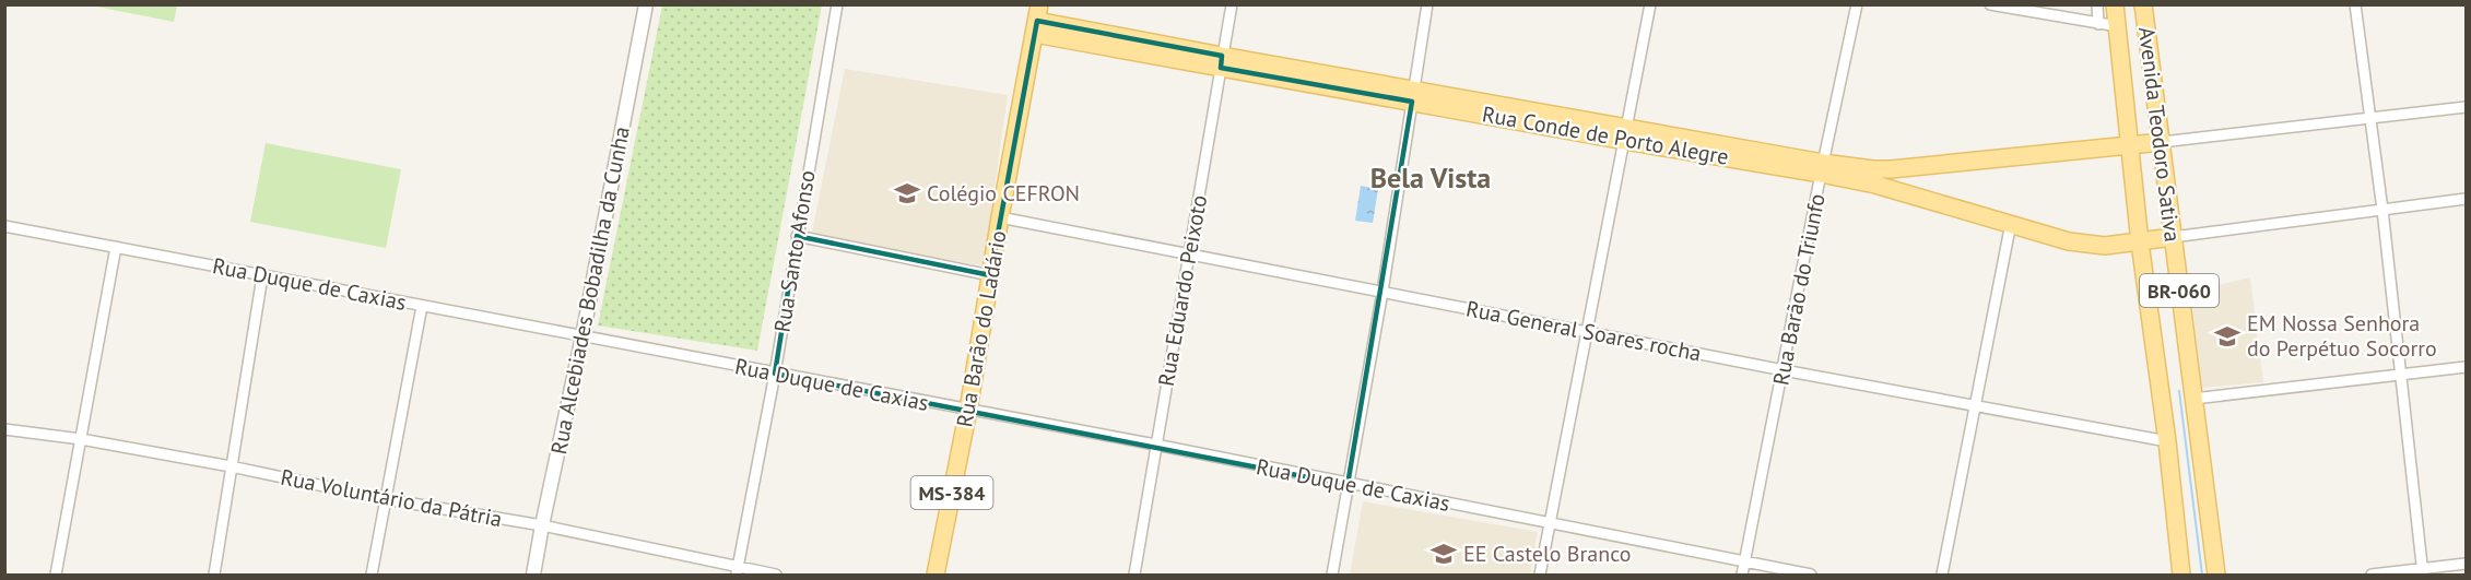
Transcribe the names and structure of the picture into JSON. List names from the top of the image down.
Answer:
{
  "streets": {
    "main road": [
      "Avenida Teodoro Sativa",
      "Rua Conde de Porto Alegre",
      "BR-060",
      "Rua Barão do Ladário",
      "MS-384"
    ],
    "street": [
      "Rua Santo Afonso",
      "Rua Duque de Caxias",
      "Rua Barão do Triunfo",
      "Rua Alcebiades Bobadilha da Cunha",
      "Rua Eduardo Peixoto",
      "Rua General Soares rocha",
      "Rua Voluntário da Pátria"
    ]
  },
  "crossings": [
    ["Avenida Teodoro Sativa", "Rua Conde de Porto Alegre"],
    ["Avenida Teodoro Sativa", "Rua General Soares rocha"],
    ["Rua Conde de Porto Alegre", "Rua Barão do Triunfo"],
    ["Rua Conde de Porto Alegre", "Rua Eduardo Peixoto"],
    ["Rua Conde de Porto Alegre", "Rua Barão do Ladário"],
    ["Rua Santo Afonso", "Rua Duque de Caxias"],
    ["Rua Santo Afonso", "Rua Voluntário da Pátria"],
    ["Rua Duque de Caxias", "Rua Barão do Triunfo"],
    ["Rua Duque de Caxias", "Rua Alcebiades Bobadilha da Cunha"],
    ["Rua Duque de Caxias", "Rua Eduardo Peixoto"],
    ["Rua Duque de Caxias", "Rua Barão do Ladário"],
    ["Rua Barão do Triunfo", "Rua General Soares rocha"],
    ["Rua Alcebiades Bobadilha da Cunha", "Rua Voluntário da Pátria"],
    ["Rua Eduardo Peixoto", "Rua General Soares rocha"],
    ["Rua Barão do Ladário", "Rua General Soares rocha"]
  ],
  "districts": ["Bela Vista"],
  "places": {
    "school or university": ["Colégio CEFRON", "EM Nossa Senhora do Perpétuo Socorro", "EE Castelo Branco"]
  }
}
